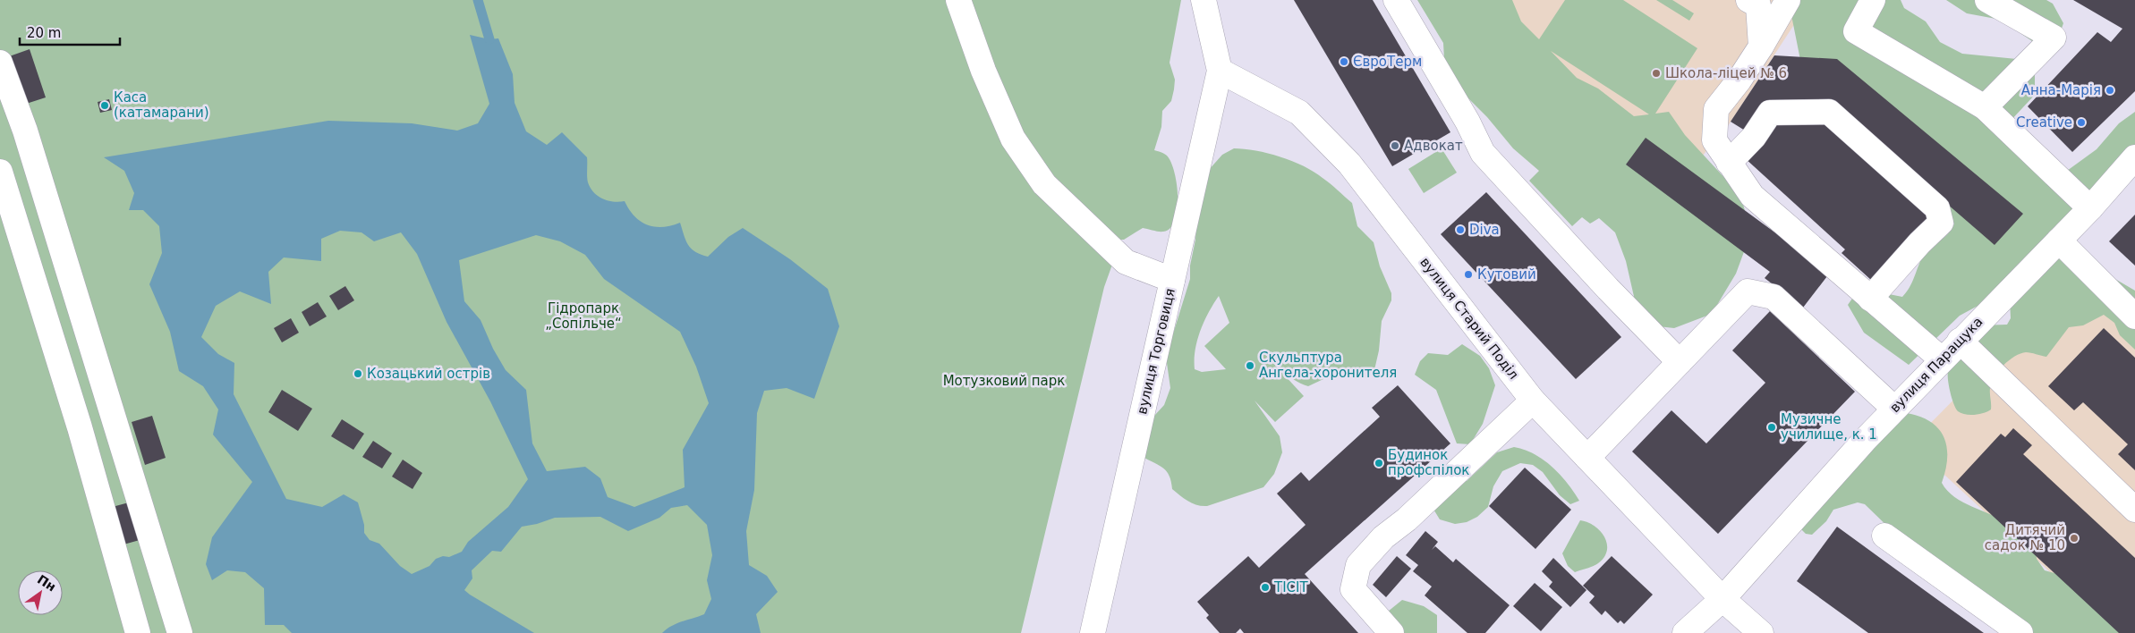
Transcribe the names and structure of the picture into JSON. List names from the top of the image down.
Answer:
{
  "streets": {
    "street": ["вулиця Старий Поділ", "вулиця Торговиця", "вулиця Паращука"]
  },
  "crossings": [
    ["вулиця Старий Поділ", "вулиця Торговиця"],
    ["вулиця Старий Поділ", "вулиця Паращука"]
  ],
  "parks": ["Гідропарк „Сопільче“", "Мотузковий парк"],
  "places": [
    "ЄвроТерм",
    "Школа-ліцей № 6",
    "Анна-Марія",
    "Каса (катамарани)",
    "Creative",
    "Адвокат",
    "Diva",
    "Кутовий",
    "Скульптура Ангела-хоронителя",
    "Козацький острів",
    "Музичне училище, к. 1",
    "Будинок профспілок",
    "Дитячий садок № 10",
    "ТІСІТ"
  ],
  "scale_bar": "20 m",
  "north": "top right"
}
